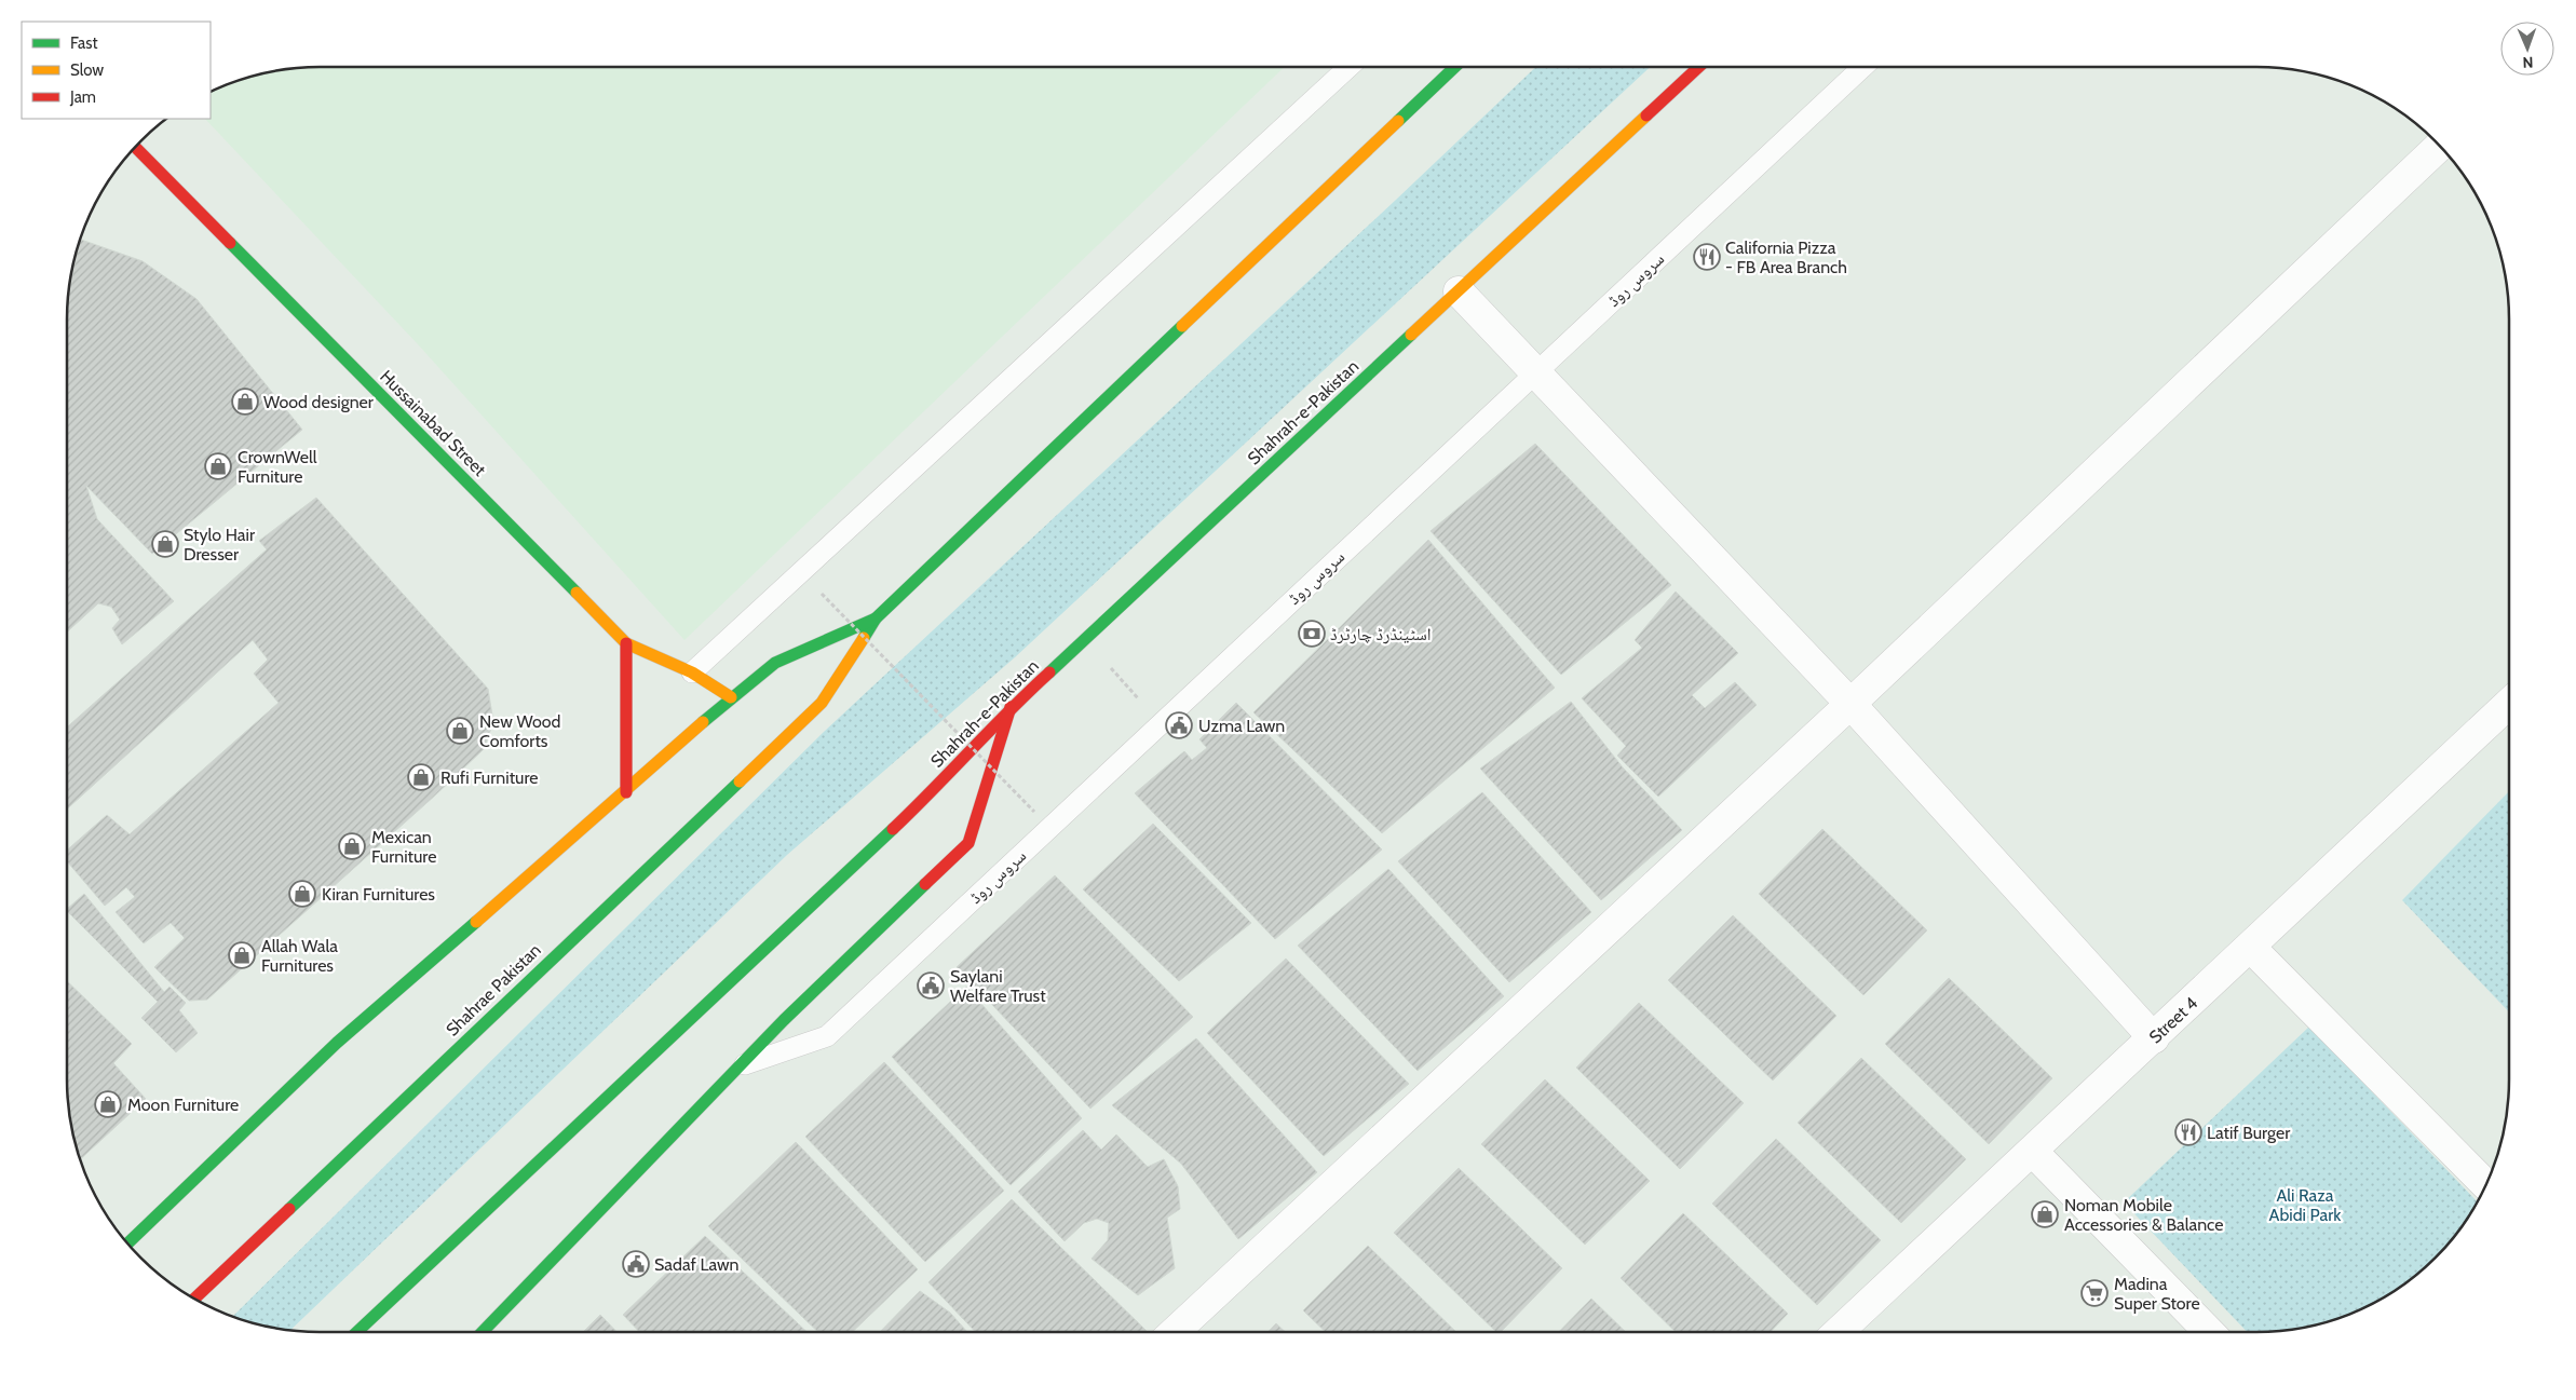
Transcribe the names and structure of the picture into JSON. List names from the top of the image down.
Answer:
{
  "streets": {
    "main road": ["Shahrah-e-Pakistan", "Hussainabad Street", "Shahrae Pakistan"],
    "street": ["Street 4"],
    "lane": ["سروس روڈ"]
  },
  "parks": ["Ali Raza Abidi Park"],
  "places": {
    "restaurant": ["California Pizza - FB Area Branch", "Latif Burger"],
    "shop": [
      "Wood designer",
      "CrownWell Furniture",
      "Stylo Hair Dresser",
      "New Wood Comforts",
      "Rufi Furniture",
      "Mexican Furniture",
      "Kiran Furnitures",
      "Allah Wala Furnitures",
      "Moon Furniture",
      "Noman Mobile Accessories & Balance"
    ],
    "bank": ["اسٹینڈرڈ چارٹرڈ"],
    "public building": ["Uzma Lawn", "Saylani Welfare Trust", "Sadaf Lawn"],
    "supermarket": ["Madina Super Store"]
  },
  "legend": ["Fast", "Slow", "Jam"],
  "north": "bottom"
}
